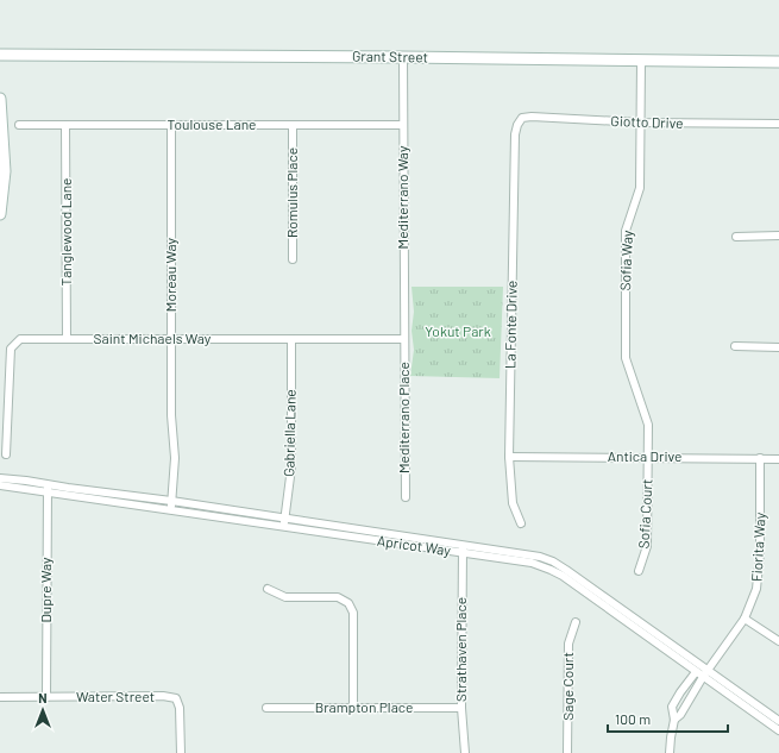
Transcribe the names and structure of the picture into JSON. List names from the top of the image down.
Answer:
{
  "streets": {
    "street": [
      "Grant Street",
      "Giotto Drive",
      "Toulouse Lane",
      "Romulus Place",
      "Mediterrano Way",
      "Tanglewood Lane",
      "Sofia Way",
      "Moreau Way",
      "La Fonte Drive",
      "Saint Michaels Way",
      "Mediterrano Place",
      "Gabriella Lane",
      "Antica Drive",
      "Sofia Court",
      "Apricot Way",
      "Fiorita Way",
      "Dupre Way",
      "Strathaven Place",
      "Sage Court",
      "Water Street",
      "Brampton Place"
    ]
  },
  "crossings": [
    ["Grant Street", "Mediterrano Way"],
    ["Grant Street", "Sofia Way"],
    ["Giotto Drive", "Sofia Way"],
    ["Giotto Drive", "La Fonte Drive"],
    ["Toulouse Lane", "Romulus Place"],
    ["Toulouse Lane", "Mediterrano Way"],
    ["Toulouse Lane", "Tanglewood Lane"],
    ["Toulouse Lane", "Moreau Way"],
    ["Mediterrano Way", "Saint Michaels Way"],
    ["Mediterrano Way", "Mediterrano Place"],
    ["Tanglewood Lane", "Saint Michaels Way"],
    ["Sofia Way", "Antica Drive"],
    ["Sofia Way", "Sofia Court"],
    ["Moreau Way", "Saint Michaels Way"],
    ["Moreau Way", "Apricot Way"],
    ["La Fonte Drive", "Antica Drive"],
    ["Saint Michaels Way", "Mediterrano Place"],
    ["Saint Michaels Way", "Gabriella Lane"],
    ["Gabriella Lane", "Apricot Way"],
    ["Antica Drive", "Sofia Court"],
    ["Antica Drive", "Fiorita Way"],
    ["Apricot Way", "Fiorita Way"],
    ["Apricot Way", "Dupre Way"],
    ["Apricot Way", "Strathaven Place"],
    ["Dupre Way", "Water Street"],
    ["Strathaven Place", "Brampton Place"]
  ],
  "parks": ["Yokut Park"],
  "scale_bar": "100 m",
  "north": "top"
}
